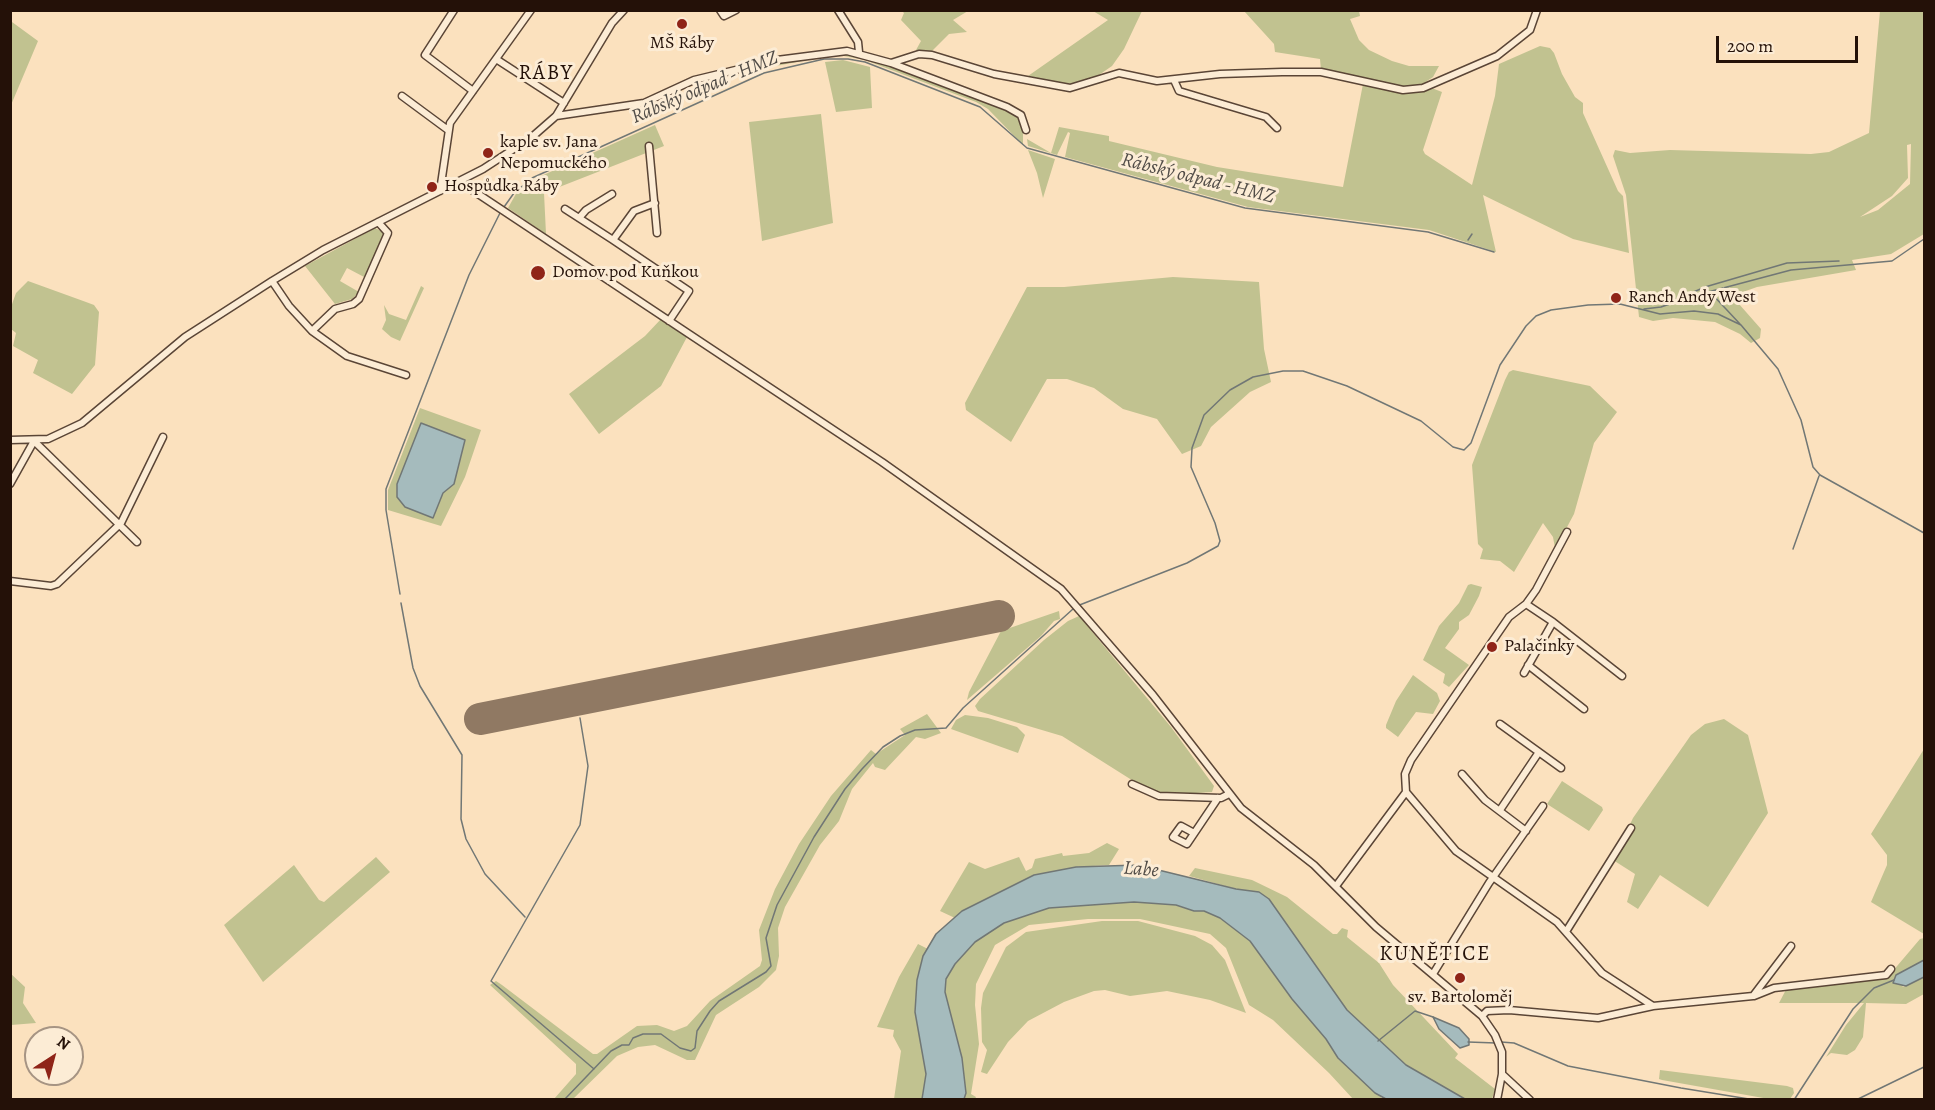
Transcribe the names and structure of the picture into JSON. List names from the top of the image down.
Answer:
{
  "districts": ["RÁBY", "KUNĚTICE"],
  "water": ["Rábský odpad - HMZ", "Labe"],
  "places": [
    "MŠ Ráby",
    "kaple sv. Jana Nepomuckého",
    "Hospůdka Ráby",
    "Domov pod Kuňkou",
    "Ranch Andy West",
    "Palačinky",
    "sv. Bartoloměj"
  ],
  "scale_bar": "200 m",
  "north": "top right"
}
